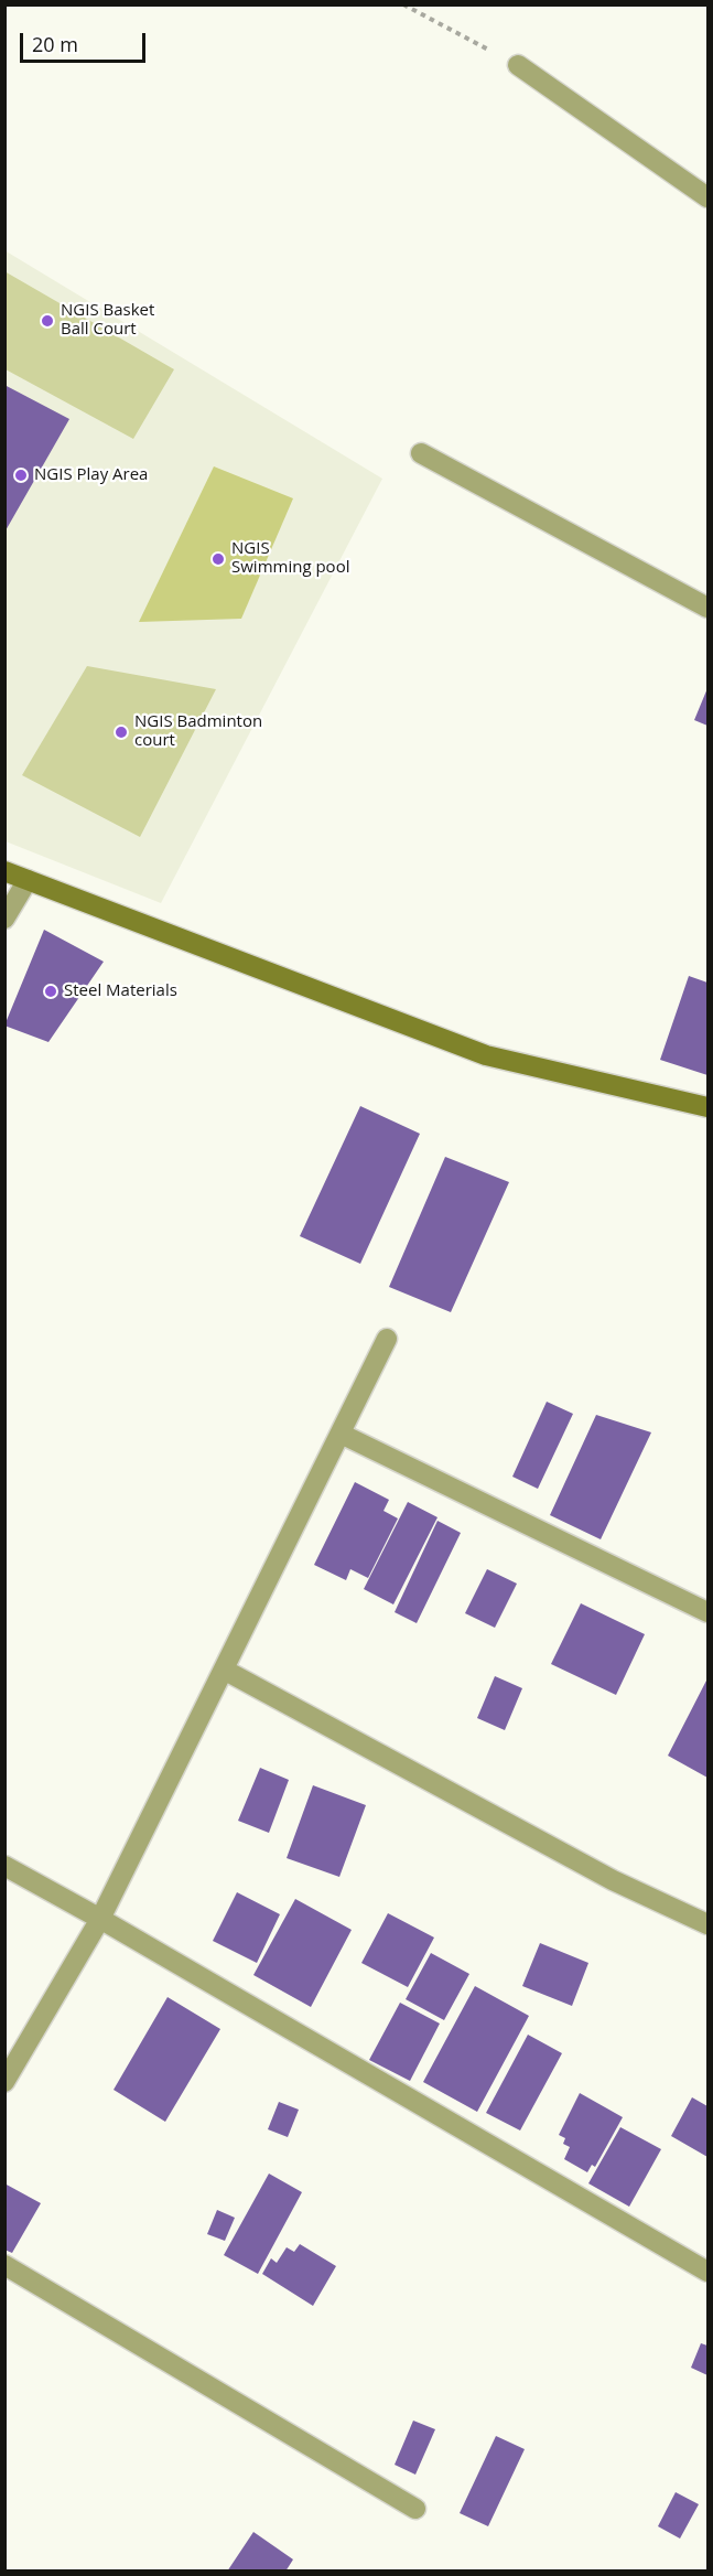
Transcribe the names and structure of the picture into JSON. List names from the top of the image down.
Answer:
{
  "places": [
    "NGIS Basket Ball Court",
    "NGIS Play Area",
    "NGIS Swimming pool",
    "NGIS Badminton court",
    "Steel Materials"
  ],
  "scale_bar": "20 m"
}
